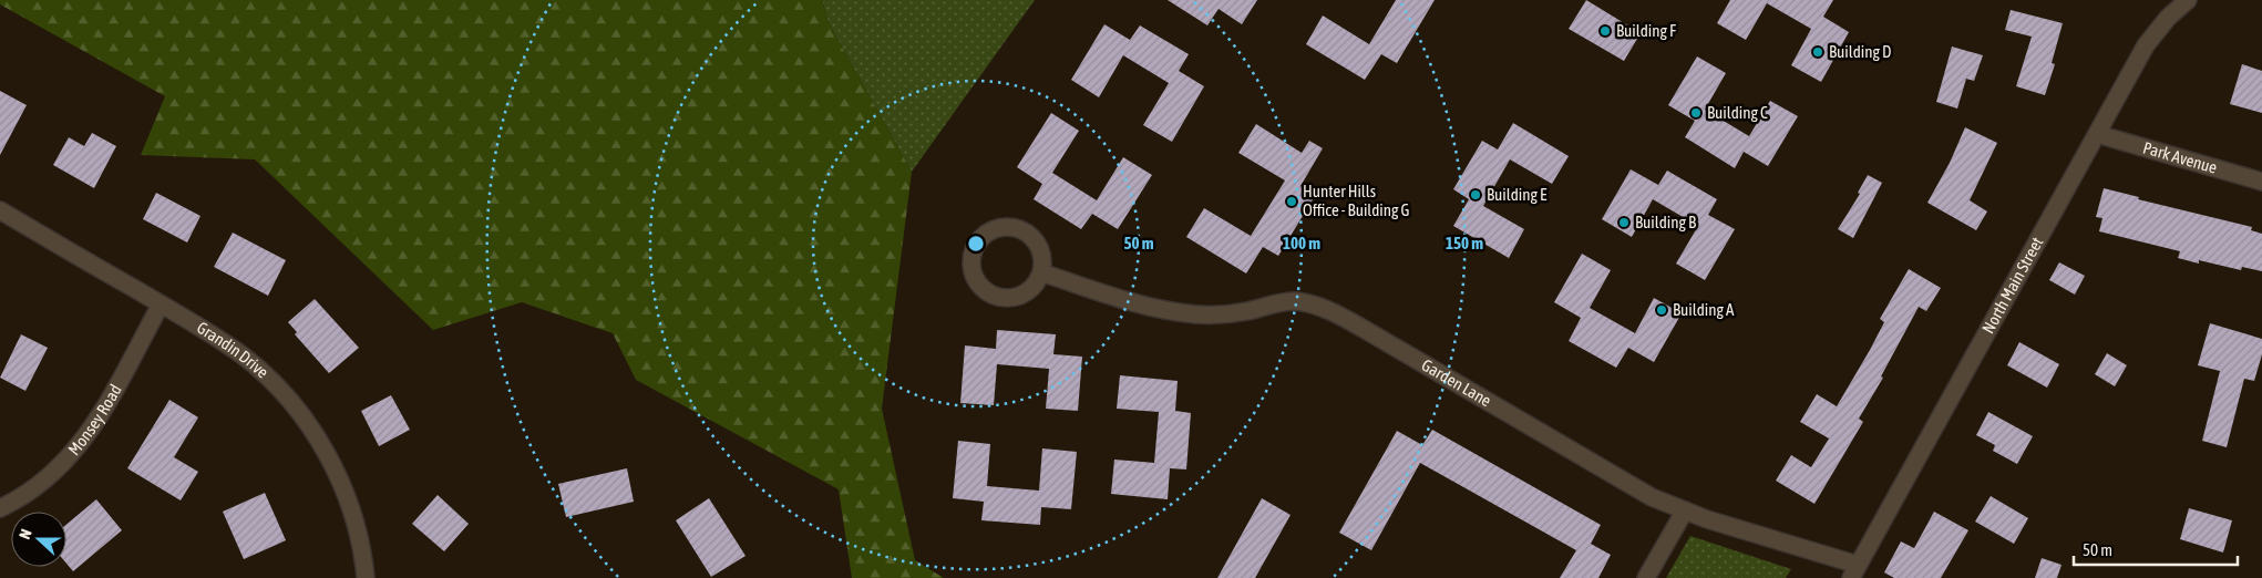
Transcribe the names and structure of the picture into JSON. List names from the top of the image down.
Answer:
{
  "streets": {
    "street": [
      "Park Avenue",
      "North Main Street",
      "Grandin Drive",
      "Garden Lane",
      "Monsey Road"
    ]
  },
  "crossings": [
    ["Park Avenue", "North Main Street"],
    ["North Main Street", "Garden Lane"],
    ["Grandin Drive", "Monsey Road"]
  ],
  "places": [
    "Building F",
    "Building D",
    "Building C",
    "Building E",
    "Hunter Hills Office - Building G",
    "Building B",
    "Building A"
  ],
  "scale_bar": "50 m",
  "north": "left",
  "rings": ["50 m", "100 m", "150 m"]
}
